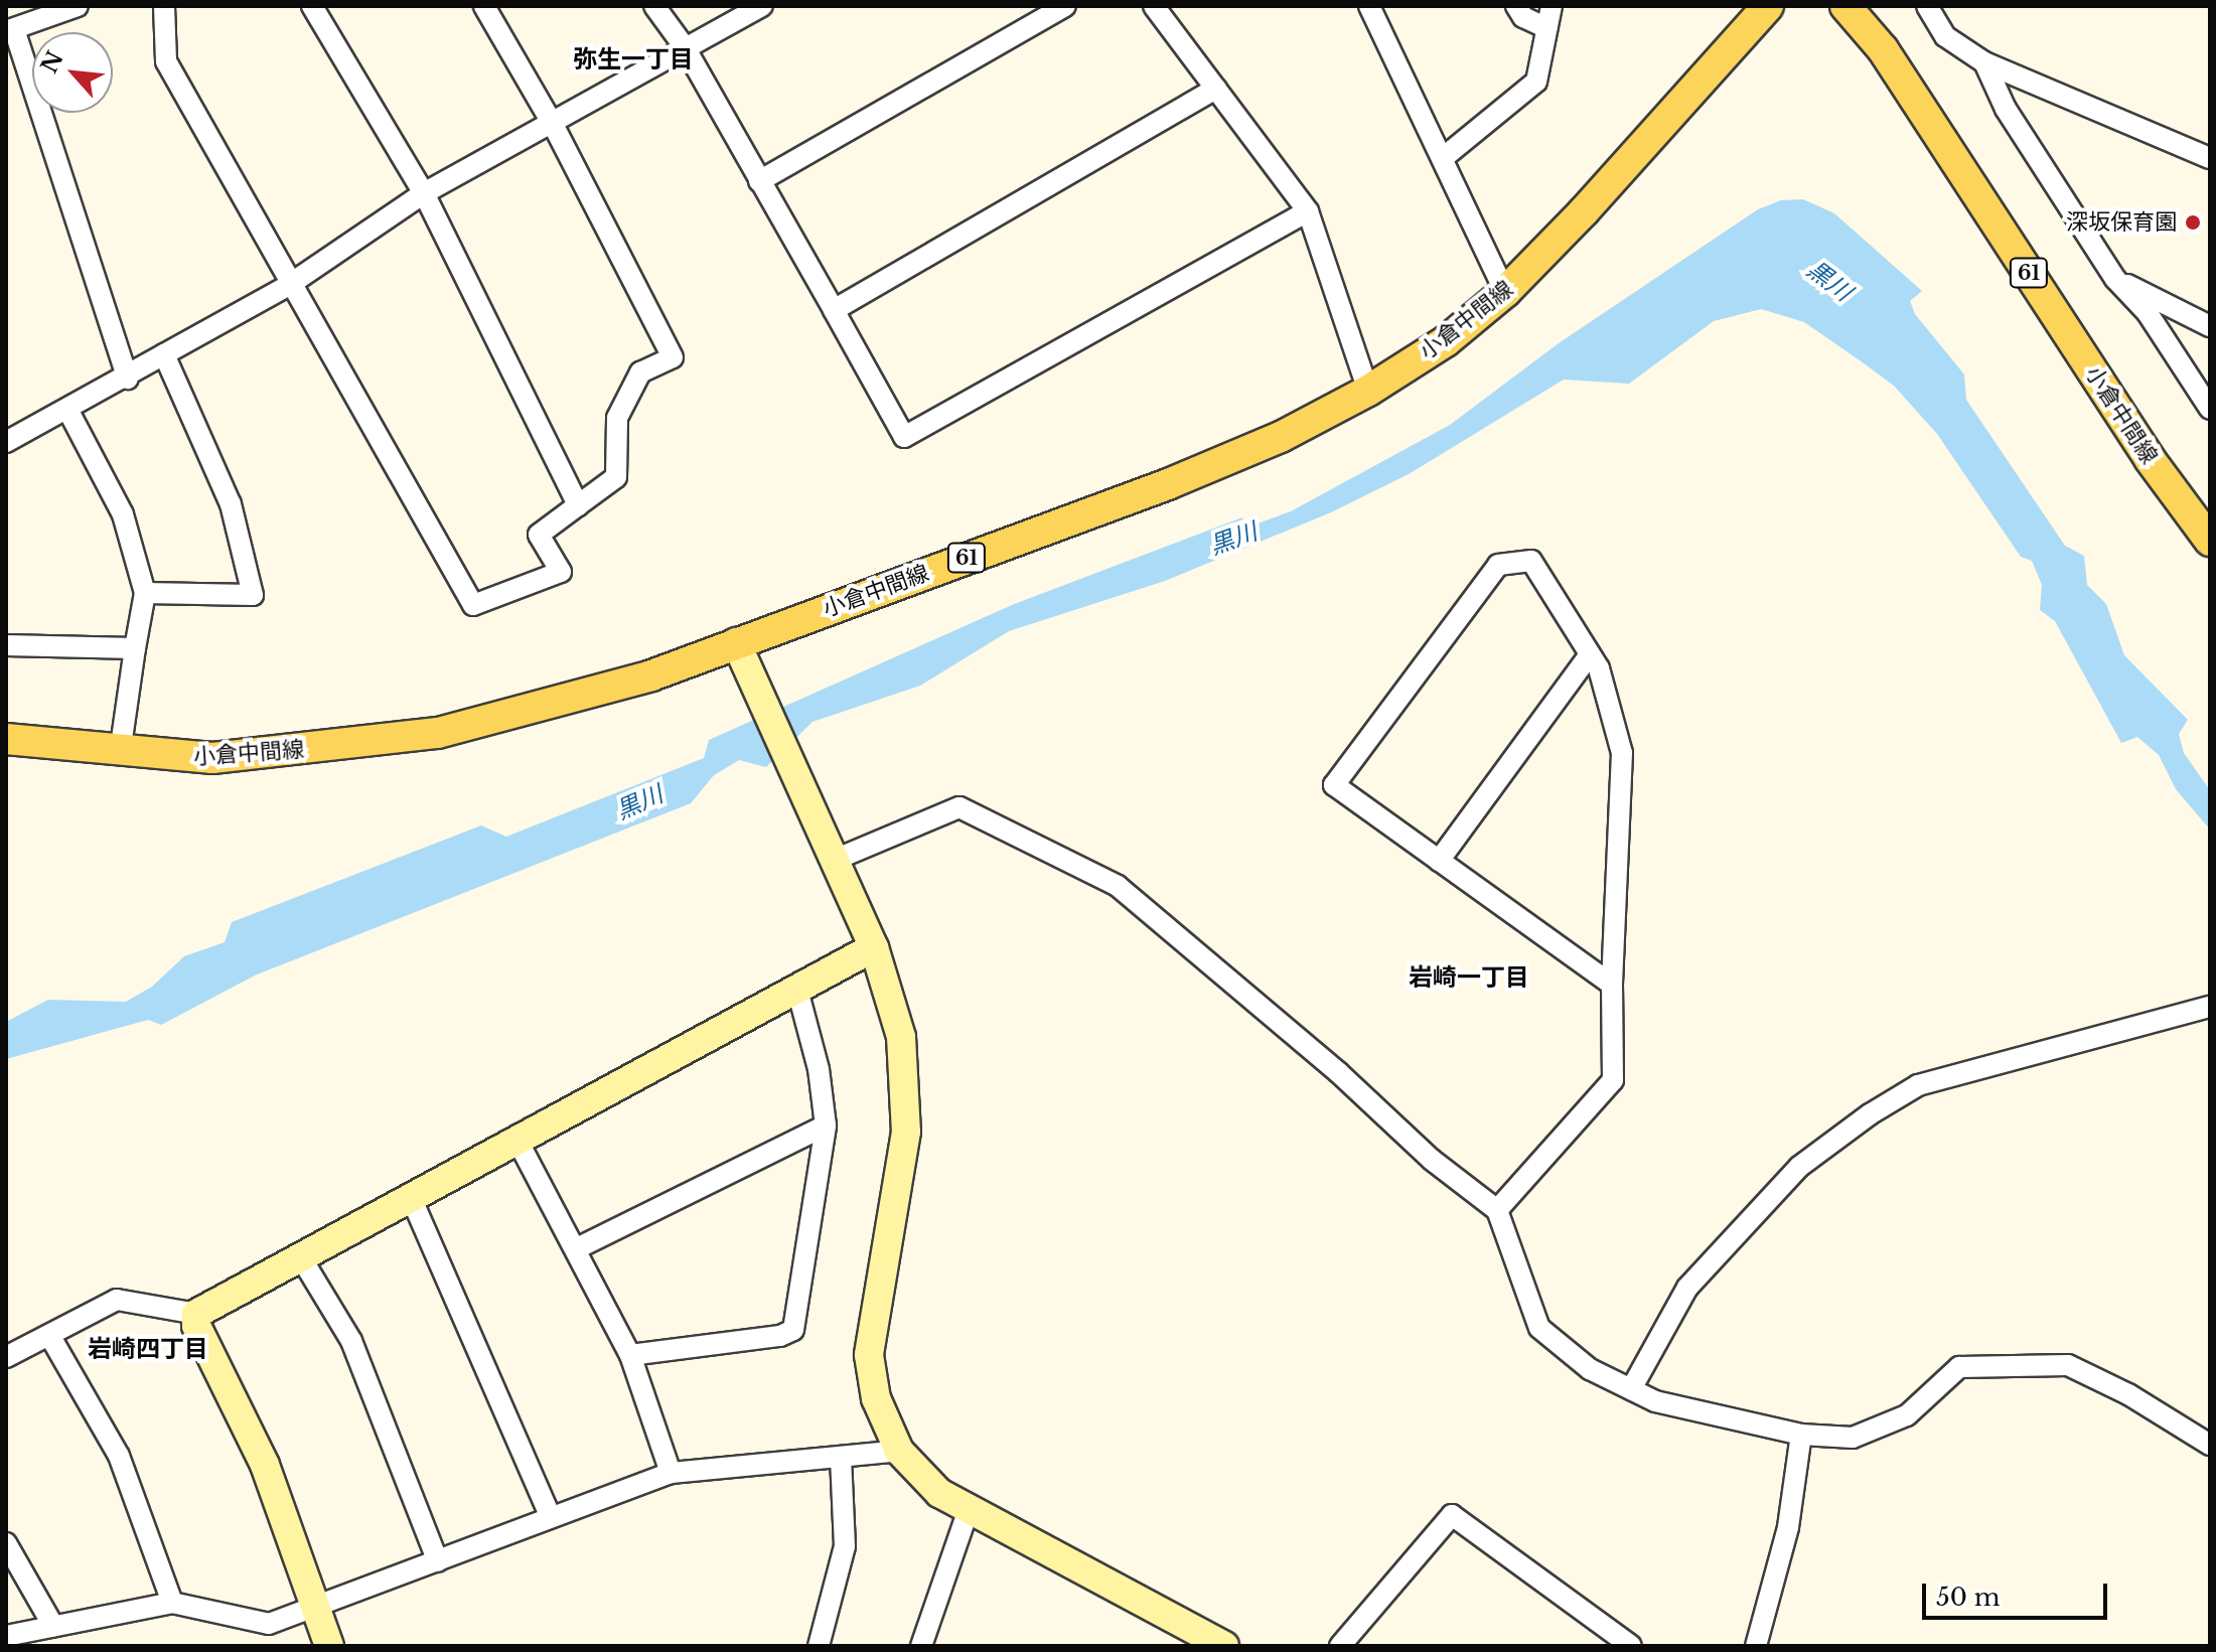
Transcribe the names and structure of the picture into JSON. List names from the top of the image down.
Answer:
{
  "streets": {
    "main road": ["61", "小倉中間線"]
  },
  "districts": ["弥生一丁目", "岩崎一丁目", "岩崎四丁目"],
  "water": ["黒川"],
  "places": ["深坂保育園"],
  "scale_bar": "50 m",
  "north": "top left"
}
